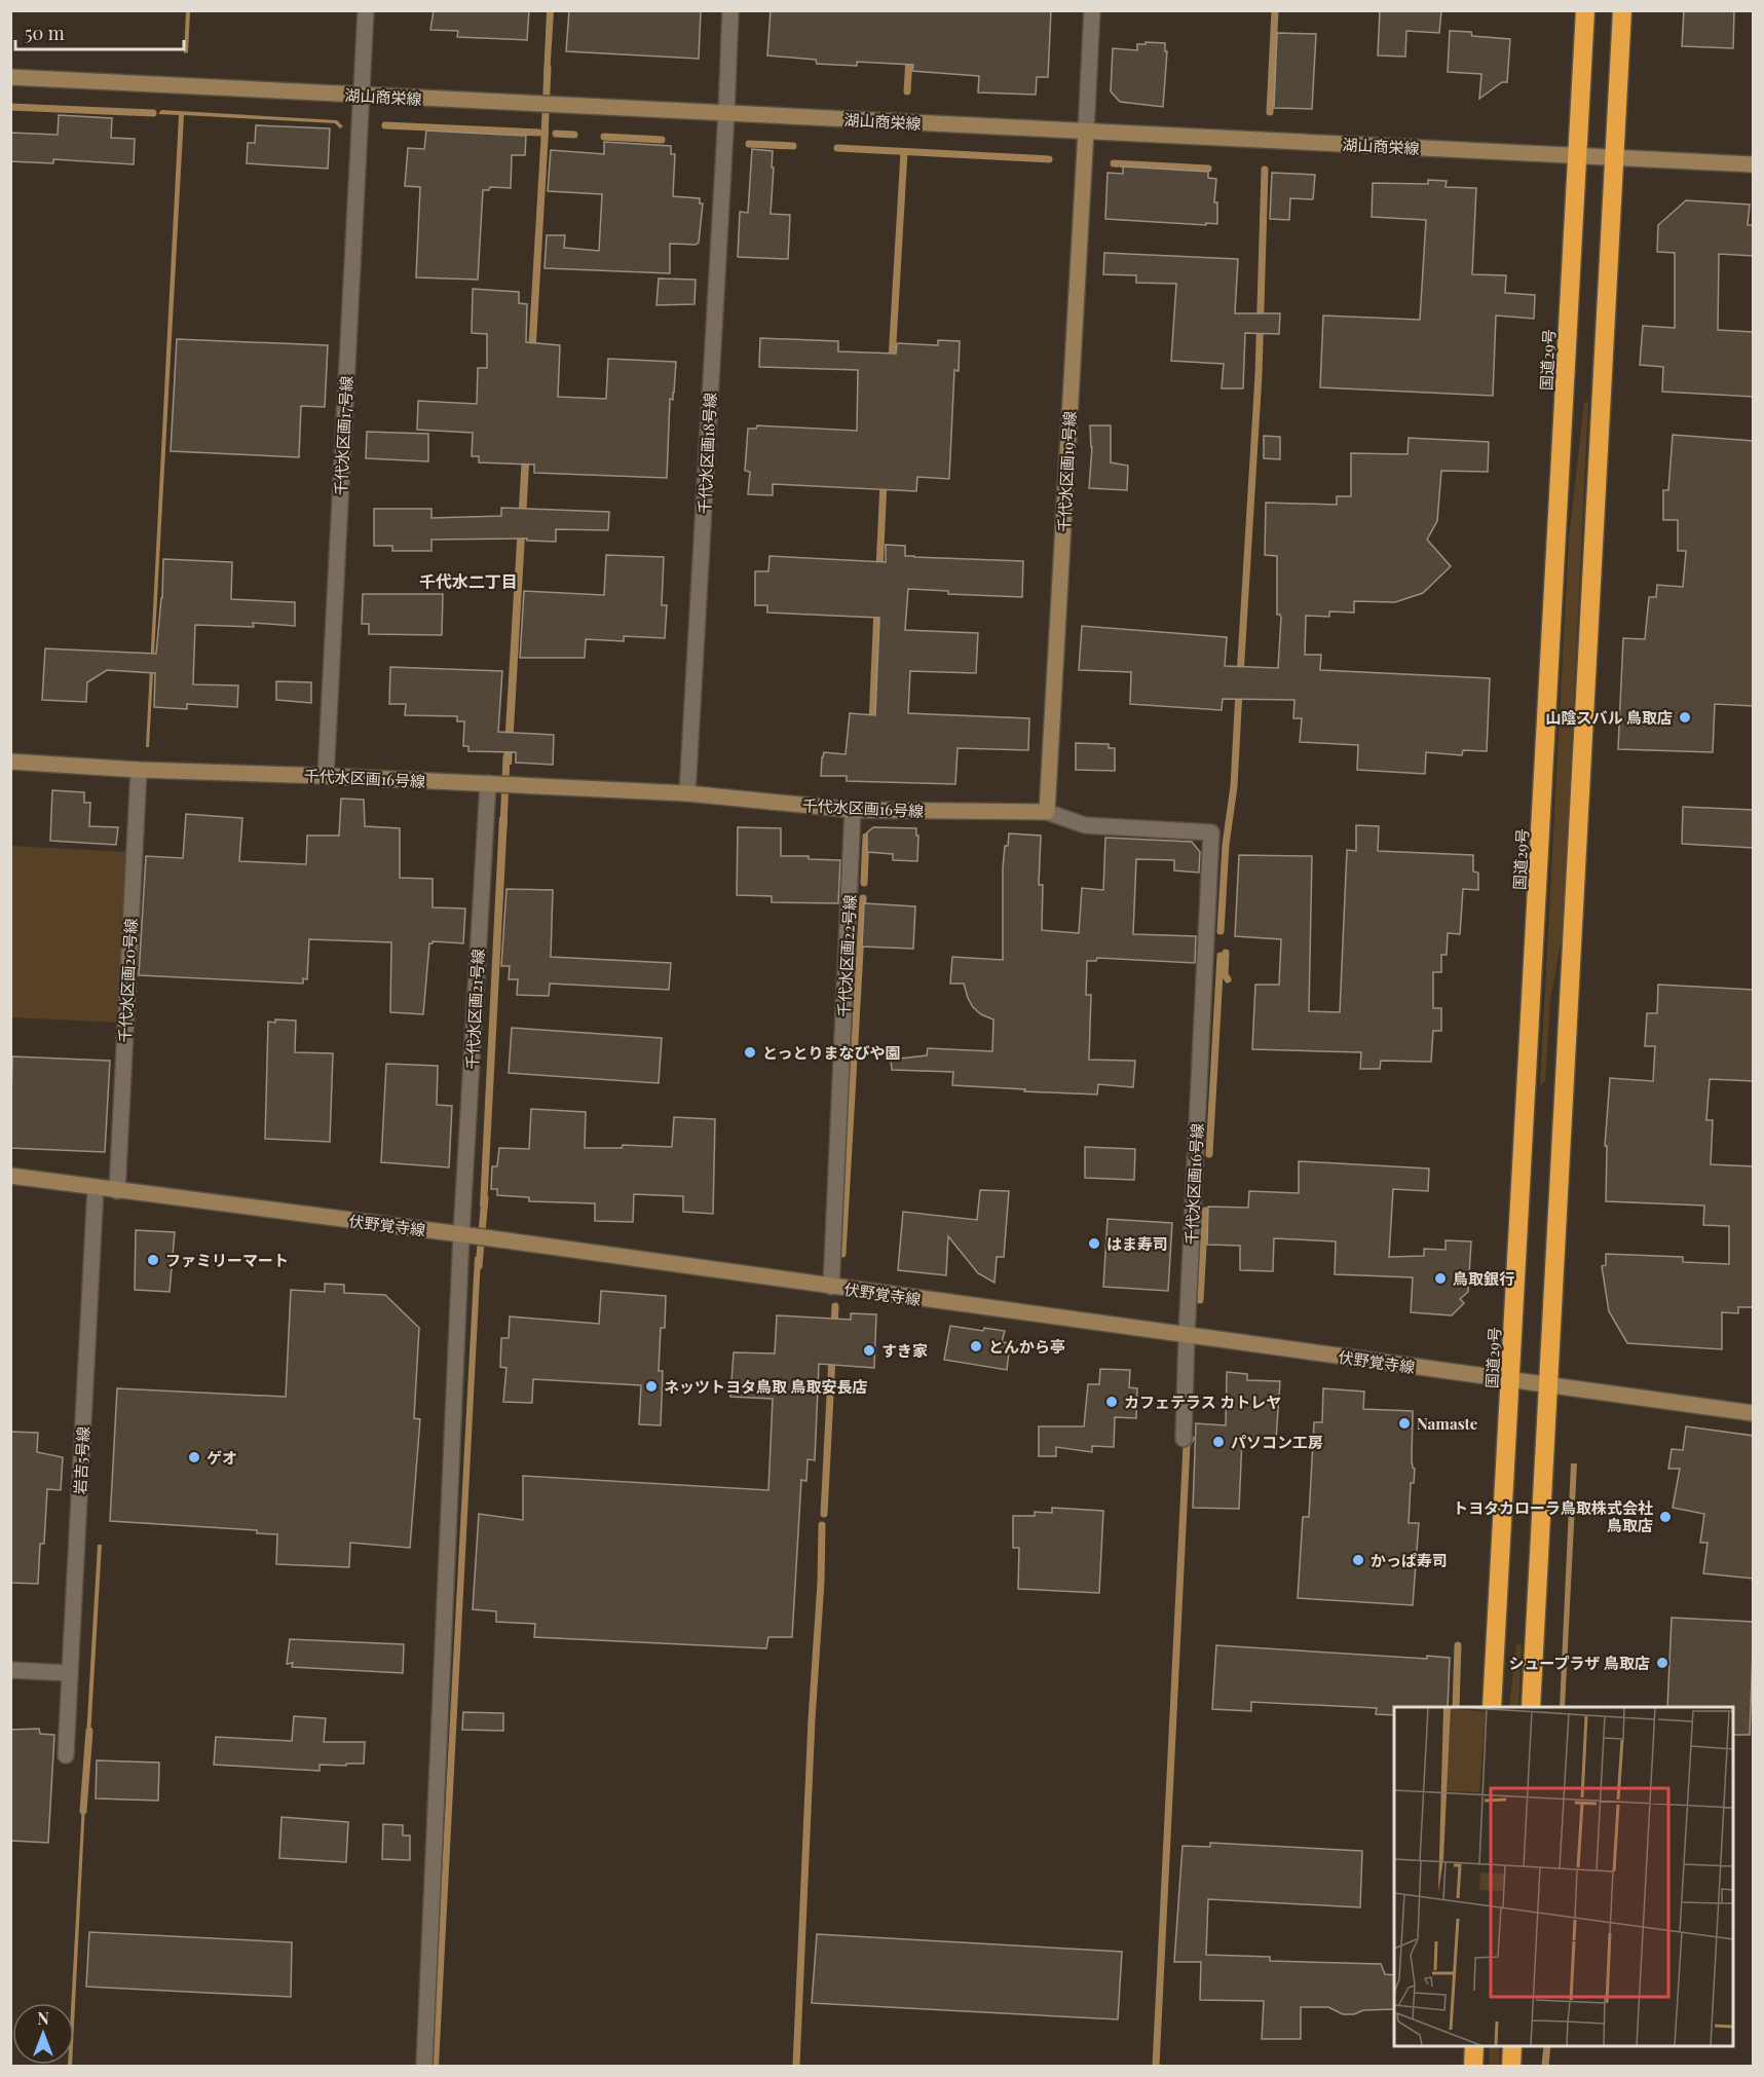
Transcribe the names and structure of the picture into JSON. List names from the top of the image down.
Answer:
{
  "streets": {
    "highway": ["国道29号"],
    "street": [
      "湖山商栄線",
      "千代水区画17号線",
      "千代水区画18号線",
      "千代水区画19号線",
      "千代水区画16号線",
      "千代水区画22号線",
      "千代水区画20号線",
      "千代水区画21号線",
      "伏野覚寺線",
      "岩吉5号線"
    ]
  },
  "crossings": [
    ["湖山商栄線", "国道29号"],
    ["湖山商栄線", "千代水区画17号線"],
    ["湖山商栄線", "千代水区画18号線"],
    ["湖山商栄線", "千代水区画19号線"],
    ["国道29号", "伏野覚寺線"],
    ["千代水区画17号線", "千代水区画16号線"],
    ["千代水区画18号線", "千代水区画16号線"],
    ["千代水区画19号線", "千代水区画16号線"],
    ["千代水区画16号線", "千代水区画22号線"],
    ["千代水区画16号線", "千代水区画20号線"],
    ["千代水区画16号線", "千代水区画21号線"],
    ["千代水区画16号線", "伏野覚寺線"],
    ["千代水区画22号線", "伏野覚寺線"],
    ["千代水区画20号線", "伏野覚寺線"],
    ["千代水区画21号線", "伏野覚寺線"],
    ["伏野覚寺線", "岩吉5号線"]
  ],
  "districts": ["千代水二丁目"],
  "places": [
    "山陰スバル 鳥取店",
    "とっとりまなびや園",
    "はま寿司",
    "ファミリーマート",
    "鳥取銀行",
    "とんから亭",
    "すき家",
    "ネッツトヨタ鳥取 鳥取安長店",
    "カフェテラス カトレヤ",
    "Namaste",
    "パソコン工房",
    "ゲオ",
    "トヨタカローラ鳥取株式会社 鳥取店",
    "かっぱ寿司",
    "シュープラザ 鳥取店"
  ],
  "scale_bar": "50 m",
  "north": "top"
}
